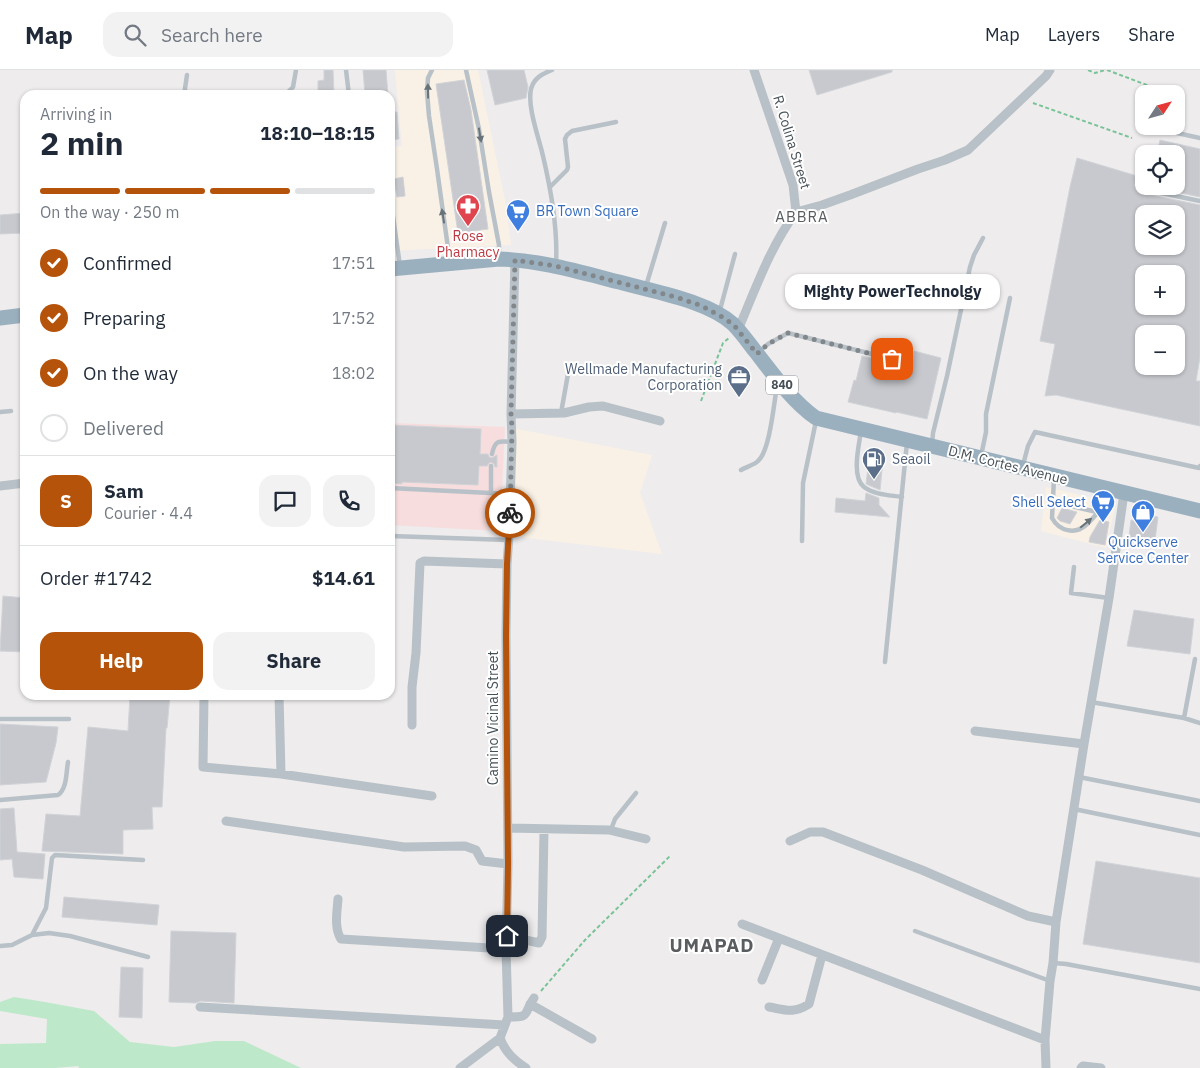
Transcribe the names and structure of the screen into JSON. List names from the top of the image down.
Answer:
{
  "streets": {
    "highway": ["840", "D.M. Cortes Avenue"],
    "street": ["R. Colina Street", "Camino Vicinal Street"]
  },
  "crossings": [
    ["D.M. Cortes Avenue", "Camino Vicinal Street"]
  ],
  "districts": ["ABBRA", "UMAPAD"],
  "places": {
    "pharmacy": ["Rose Pharmacy"],
    "supermarket": ["BR Town Square", "Shell Select"],
    "other": ["Mighty PowerTechnolgy"],
    "office": ["Wellmade Manufacturing Corporation"],
    "fuel station": ["Seaoil"],
    "shop": ["Quickserve Service Center"]
  },
  "north": "top right",
  "page": {
    "header": "Map",
    "search": "Search here",
    "nav": ["Map", "Layers", "Share"],
    "map_buttons": ["+", "−"],
    "heading": ["2 min", "Arriving in", "18:10–18:15"],
    "panel": [
      "Sam",
      "Courier · 4.4",
      "Order #1742",
      "$14.61"
    ],
    "bar": "On the way · 250 m",
    "list": [
      ["Confirmed", "17:51"],
      ["Preparing", "17:52"],
      ["On the way", "18:02"],
      "Delivered"
    ],
    "bubble": "Mighty PowerTechnolgy",
    "round": "S",
    "buttons": ["Help", "Share"]
  }
}
